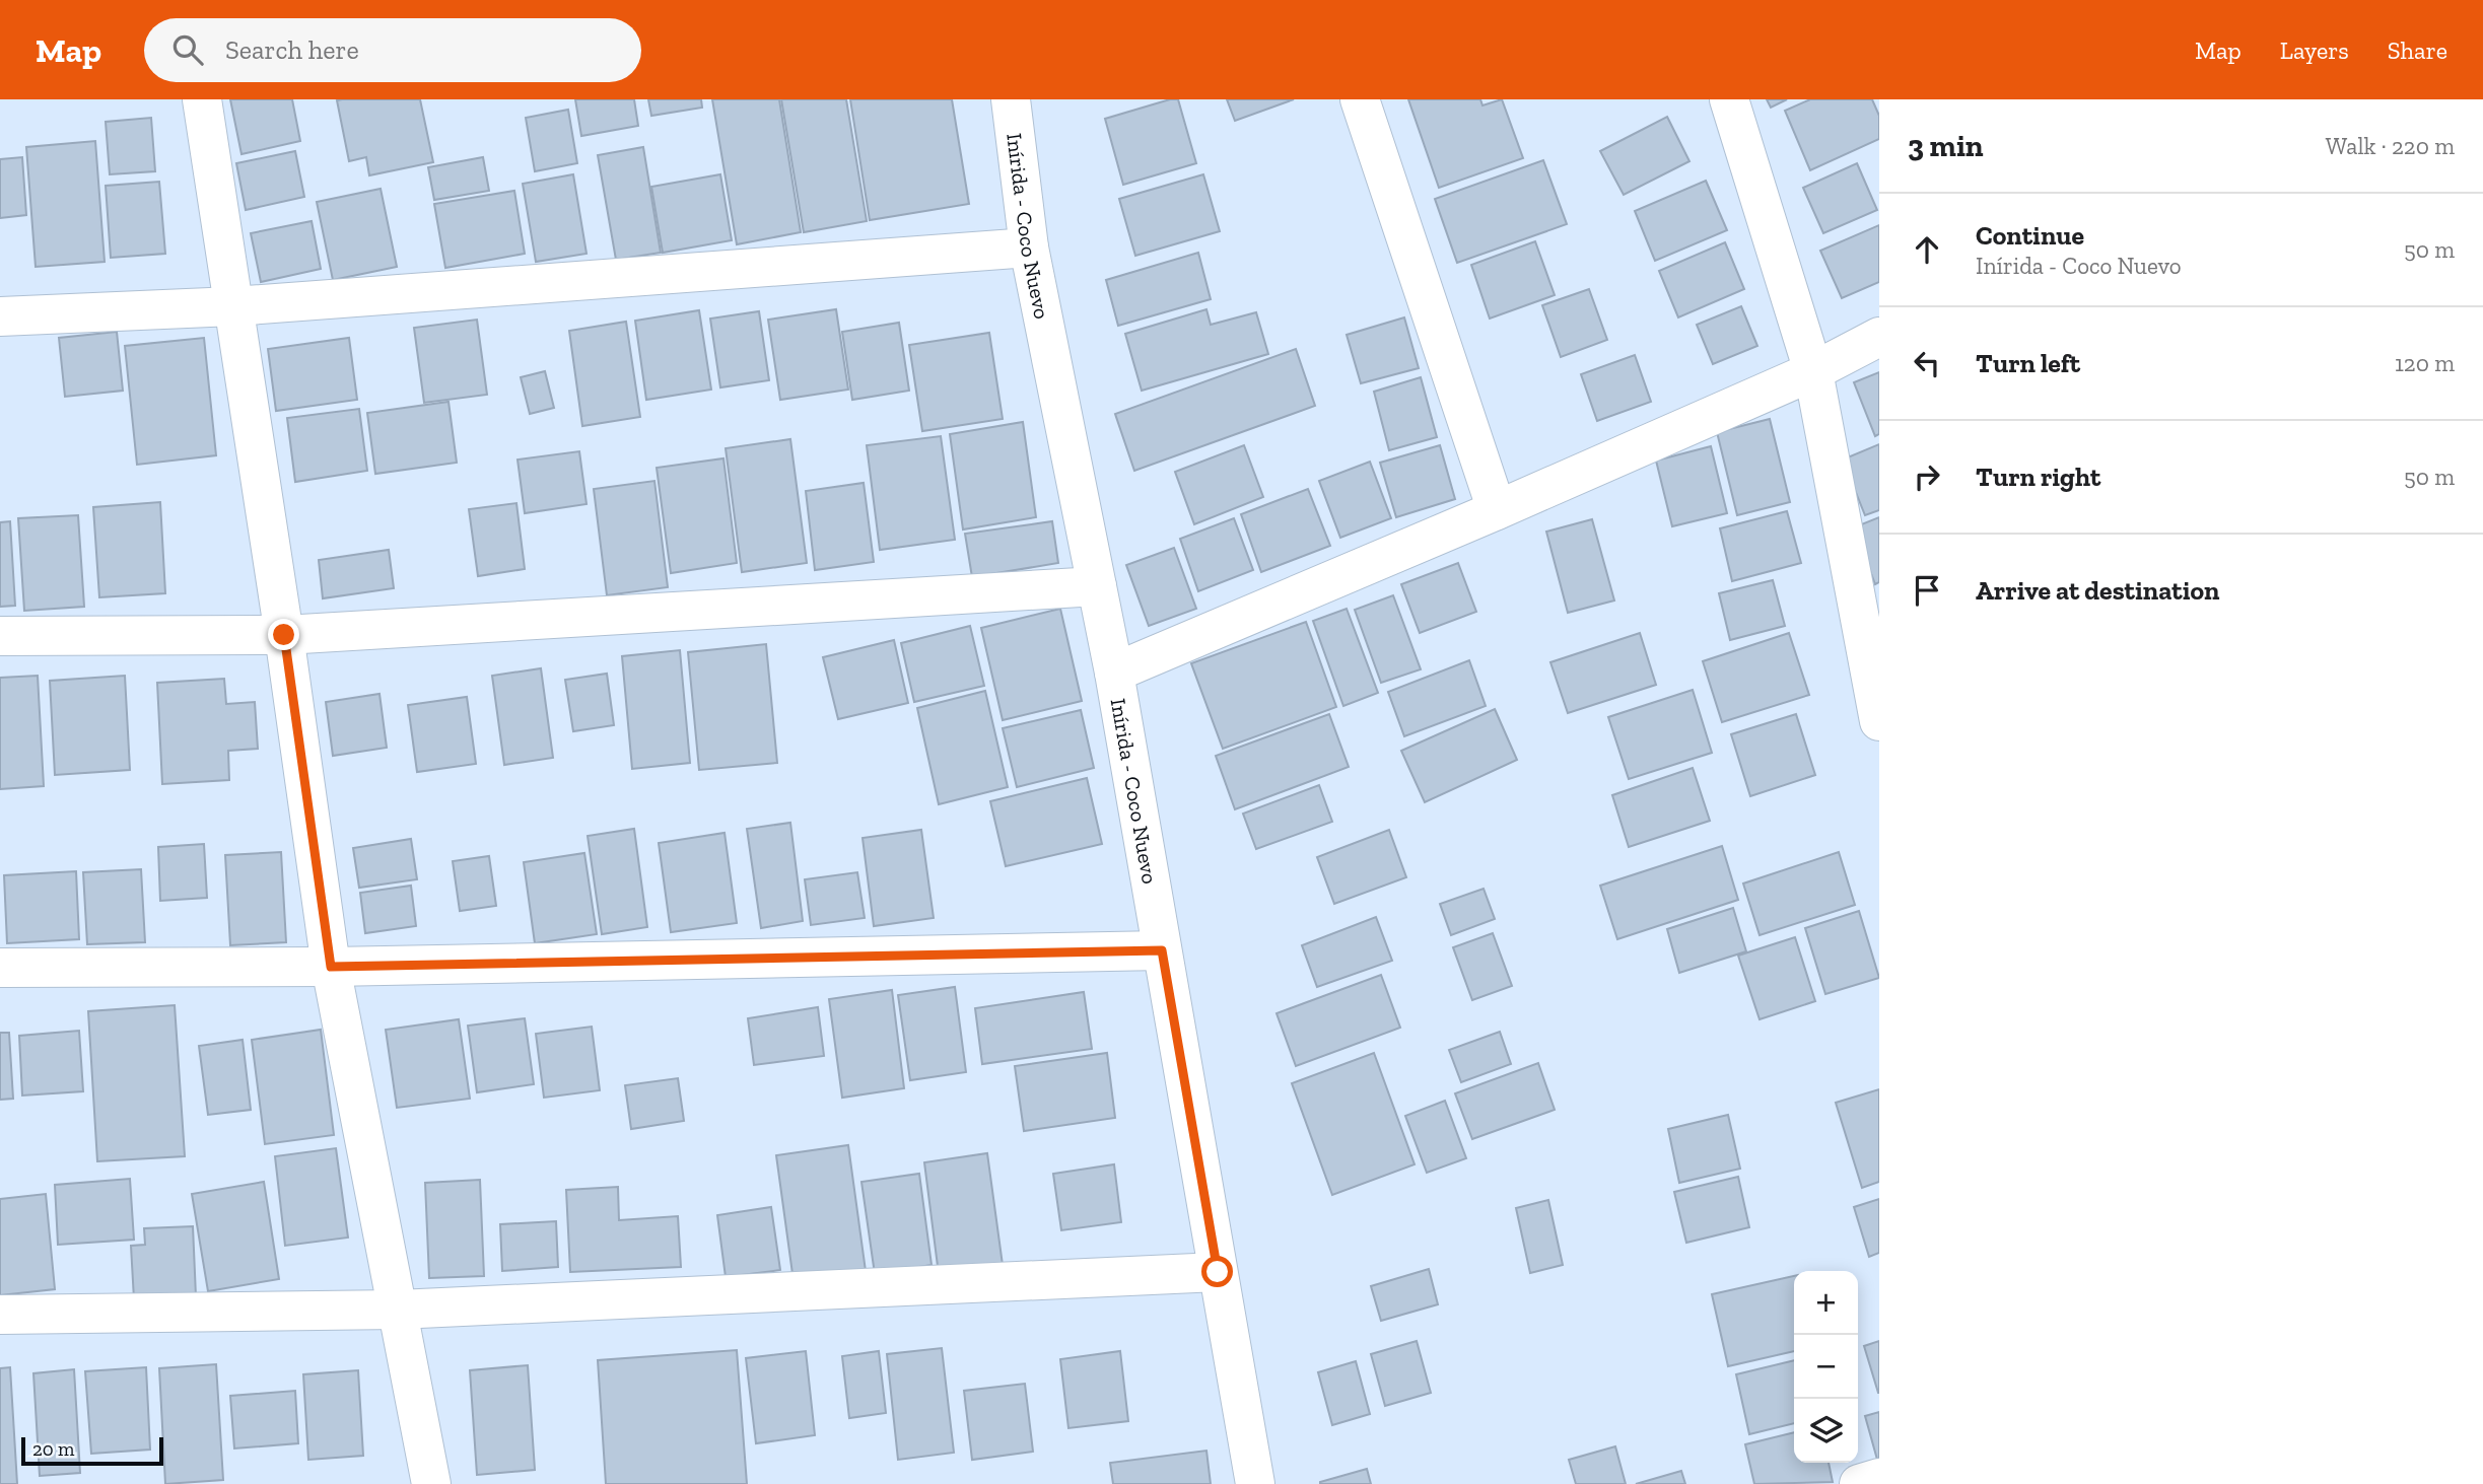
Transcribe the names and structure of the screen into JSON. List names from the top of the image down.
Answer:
{
  "streets": {
    "street": ["Inírida - Coco Nuevo"]
  },
  "scale_bar": "20 m",
  "page": {
    "header": "Map",
    "search": "Search here",
    "nav": ["Map", "Layers", "Share"],
    "heading": ["3 min", "Walk · 220 m"],
    "list": [
      ["Continue", "Inírida - Coco Nuevo", "50 m"],
      ["Turn left", "120 m"],
      ["Turn right", "50 m"],
      "Arrive at destination"
    ],
    "map_buttons": ["+", "−"],
    "scale": "20 m"
  }
}
